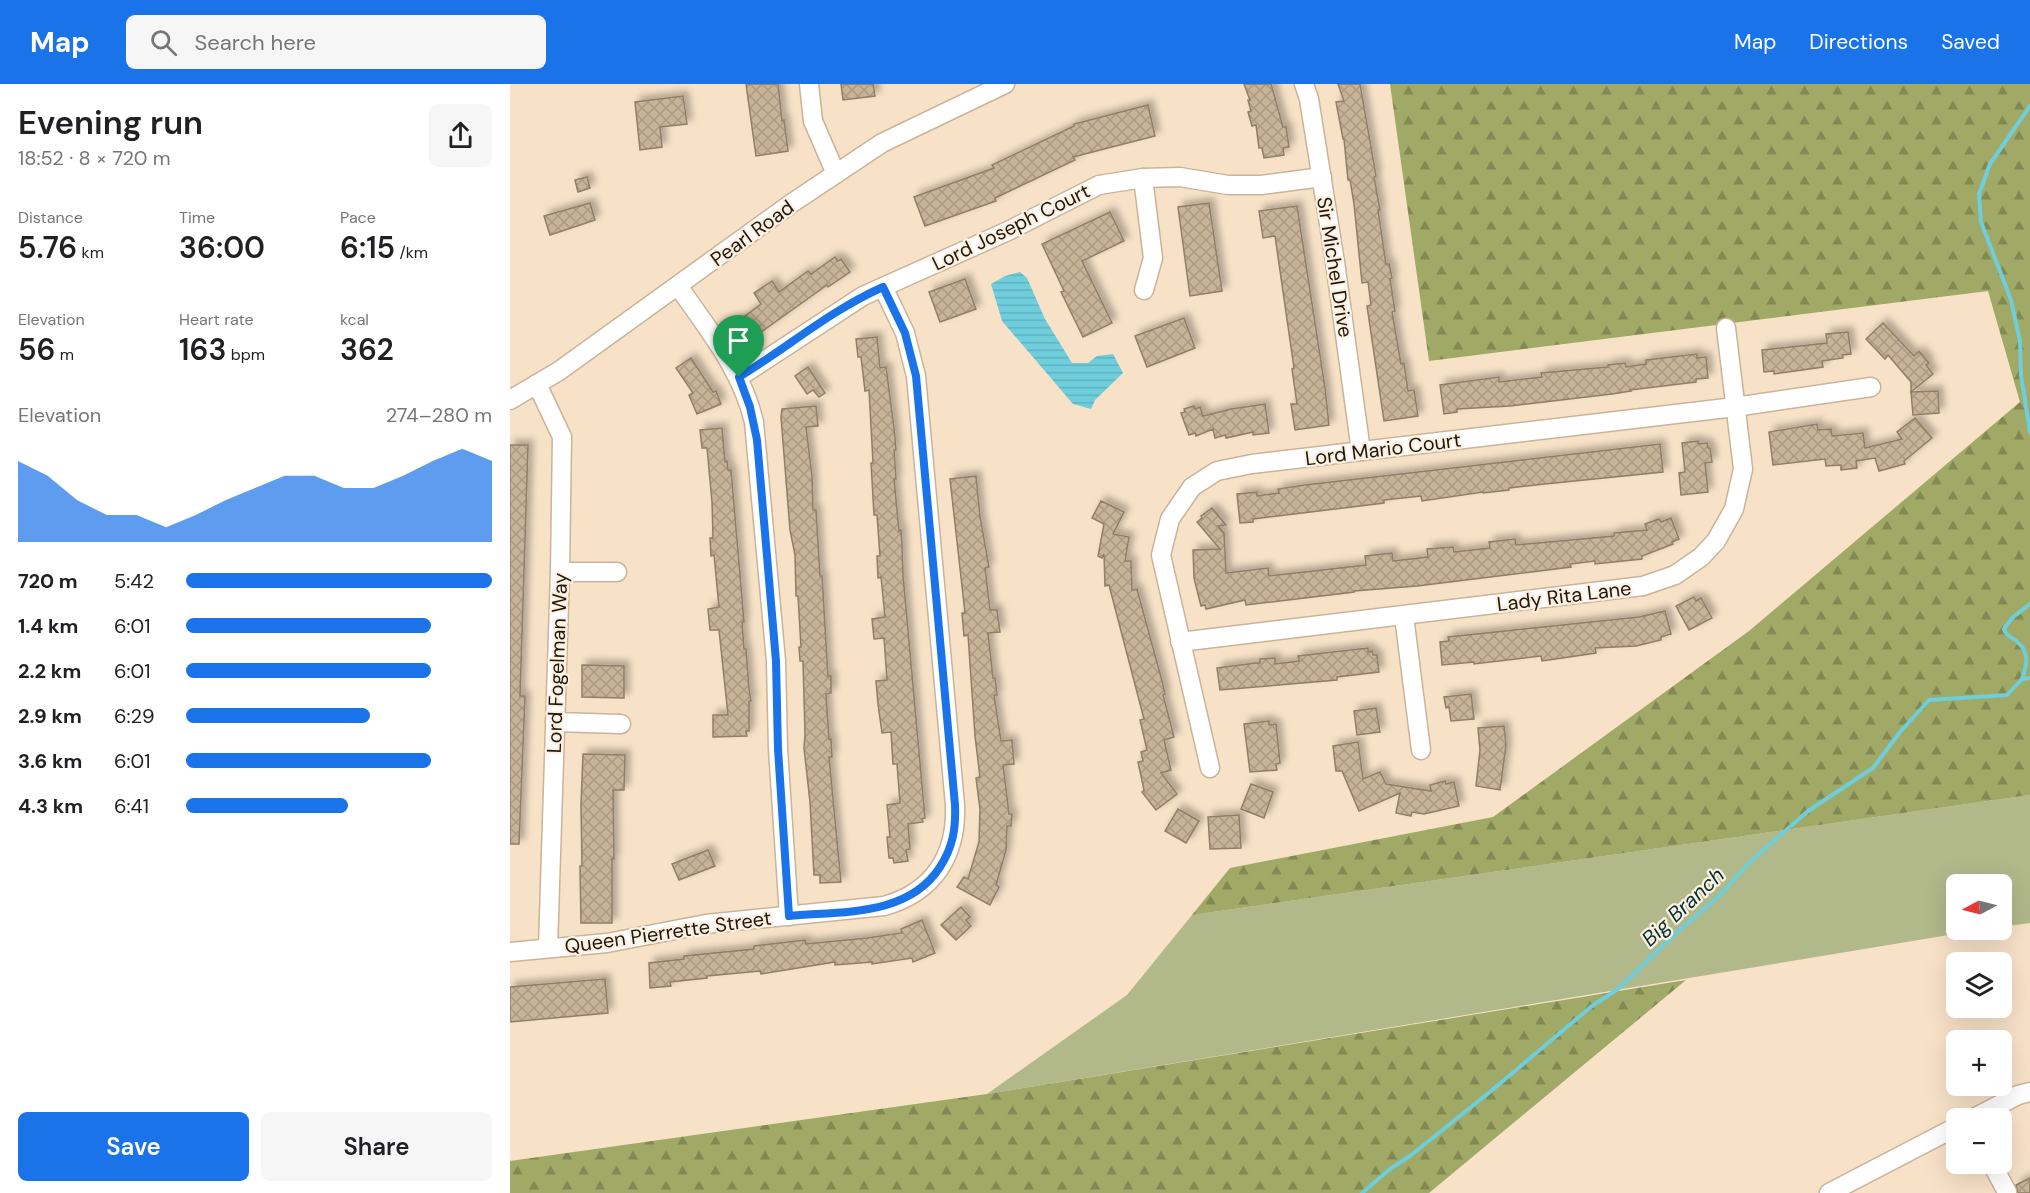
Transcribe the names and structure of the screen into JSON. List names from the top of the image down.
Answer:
{
  "streets": {
    "street": [
      "Lord Joseph Court",
      "Pearl Road",
      "Sir Michel Drive",
      "Lord Mario Court",
      "Lady Rita Lane",
      "Lord Fogelman Way",
      "Queen Pierrette Street"
    ]
  },
  "crossings": [
    ["Lord Joseph Court", "Sir Michel Drive"],
    ["Lord Joseph Court", "Queen Pierrette Street"],
    ["Pearl Road", "Lord Fogelman Way"],
    ["Sir Michel Drive", "Lord Mario Court"],
    ["Lord Mario Court", "Lady Rita Lane"],
    ["Lord Fogelman Way", "Queen Pierrette Street"]
  ],
  "water": ["Big Branch"],
  "north": "left",
  "page": {
    "header": "Map",
    "search": "Search here",
    "nav": ["Map", "Directions", "Saved"],
    "heading": ["Evening run", "18:52 · 8 × 720 m"],
    "stats": [
      ["Distance", "5.76 km"],
      ["Time", "36:00"],
      ["Pace", "6:15 /km"],
      ["Elevation", "56 m"],
      ["Heart rate", "163 bpm"],
      ["kcal", "362"]
    ],
    "chart": ["Elevation", "274–280 m"],
    "list": [
      {
        "name": "720 m",
        "note": "5:42"
      },
      {
        "name": "1.4 km",
        "note": "6:01"
      },
      {
        "name": "2.2 km",
        "note": "6:01"
      },
      {
        "name": "2.9 km",
        "note": "6:29"
      },
      {
        "name": "3.6 km",
        "note": "6:01"
      },
      {
        "name": "4.3 km",
        "note": "6:41"
      }
    ],
    "map_buttons": ["+", "−"],
    "buttons": ["Save", "Share"]
  }
}
